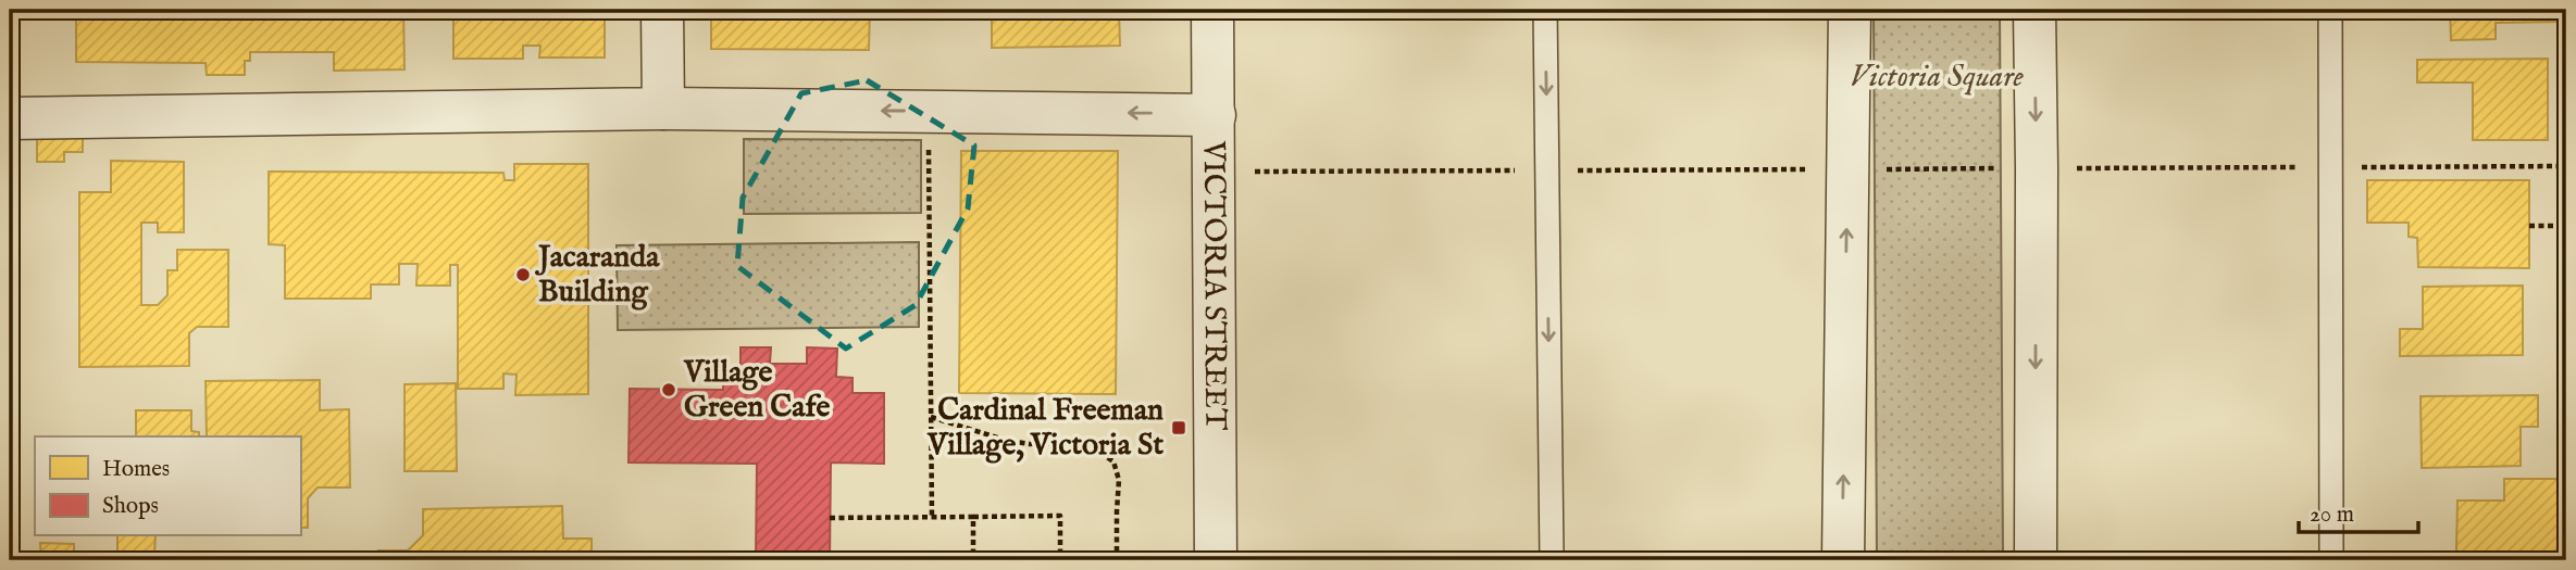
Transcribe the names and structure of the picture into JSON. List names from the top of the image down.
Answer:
{
  "streets": {
    "street": ["VICTORIA STREET"]
  },
  "parks": ["Victoria Square"],
  "places": {
    "other": ["Jacaranda Building", "Village Green Cafe"],
    "transit": ["Cardinal Freeman Village, Victoria St"]
  },
  "legend": ["Homes", "Shops"],
  "scale_bar": "20 m"
}
